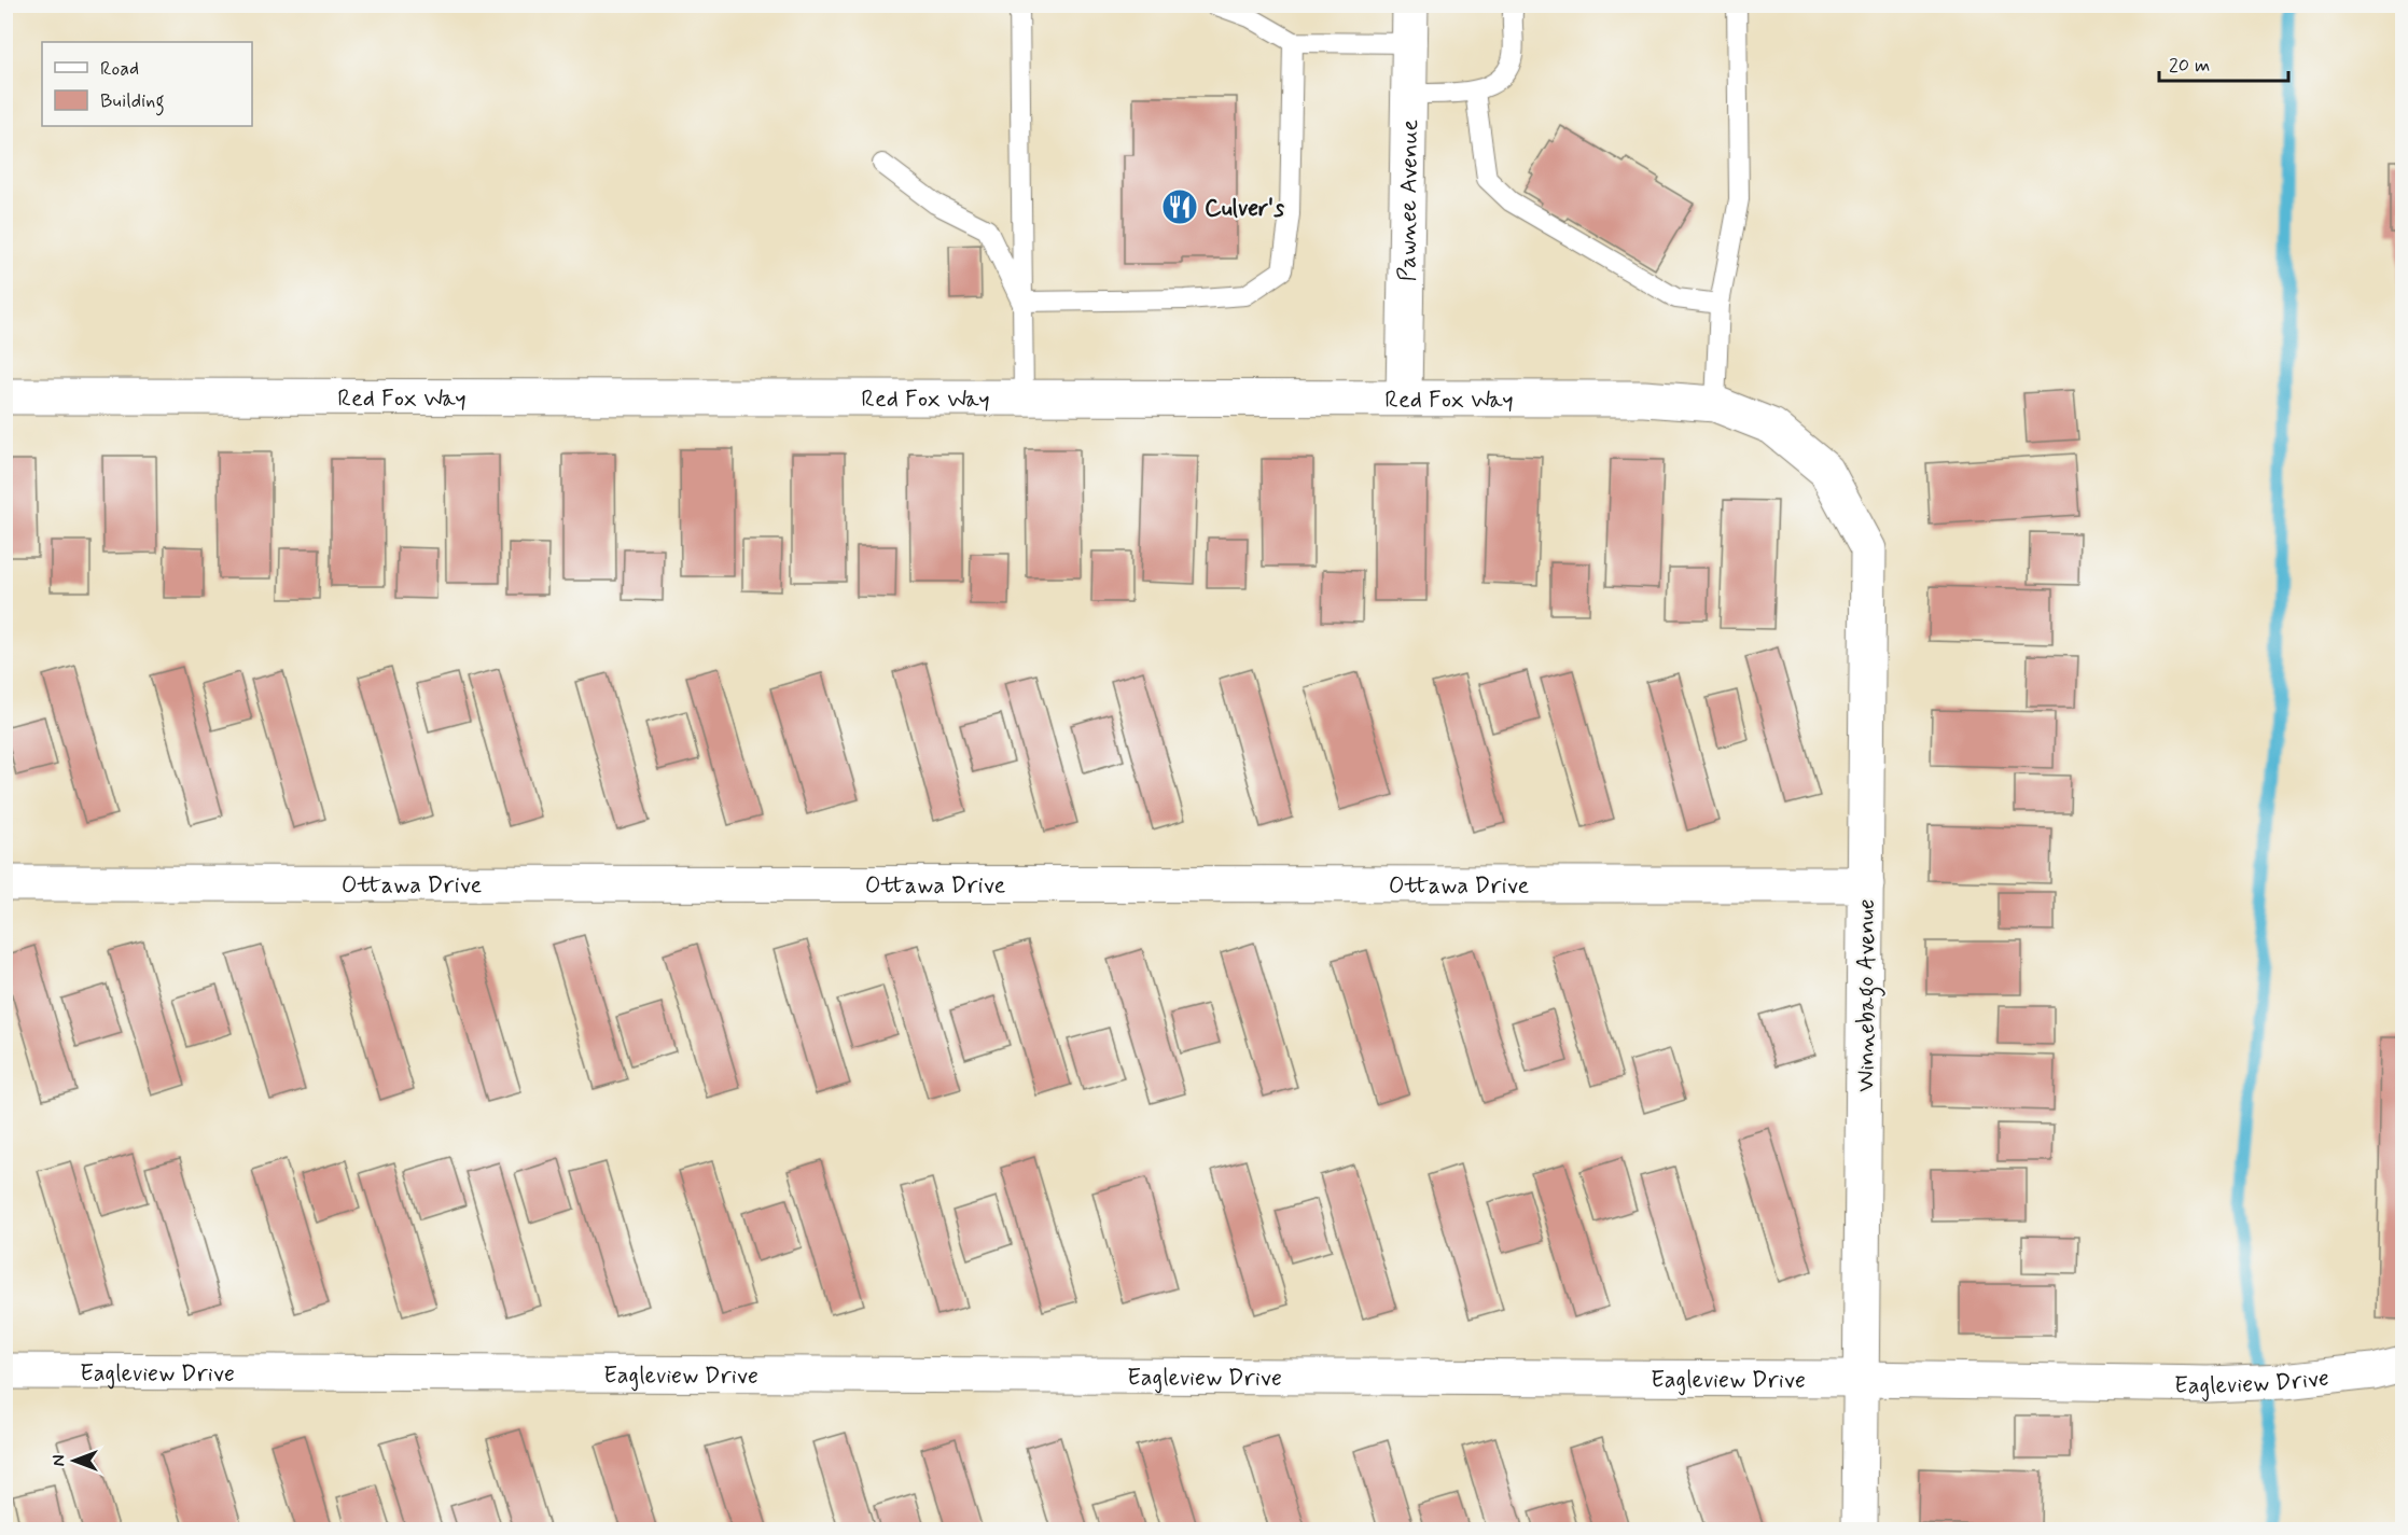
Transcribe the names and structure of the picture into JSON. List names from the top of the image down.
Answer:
{
  "streets": {
    "street": [
      "Pawnee Avenue",
      "Red Fox Way",
      "Ottawa Drive",
      "Winnebago Avenue",
      "Eagleview Drive"
    ]
  },
  "crossings": [
    ["Pawnee Avenue", "Red Fox Way"],
    ["Red Fox Way", "Winnebago Avenue"],
    ["Ottawa Drive", "Winnebago Avenue"],
    ["Winnebago Avenue", "Eagleview Drive"]
  ],
  "places": {
    "restaurant": ["Culver's"]
  },
  "legend": ["Road", "Building"],
  "scale_bar": "20 m",
  "north": "left"
}
